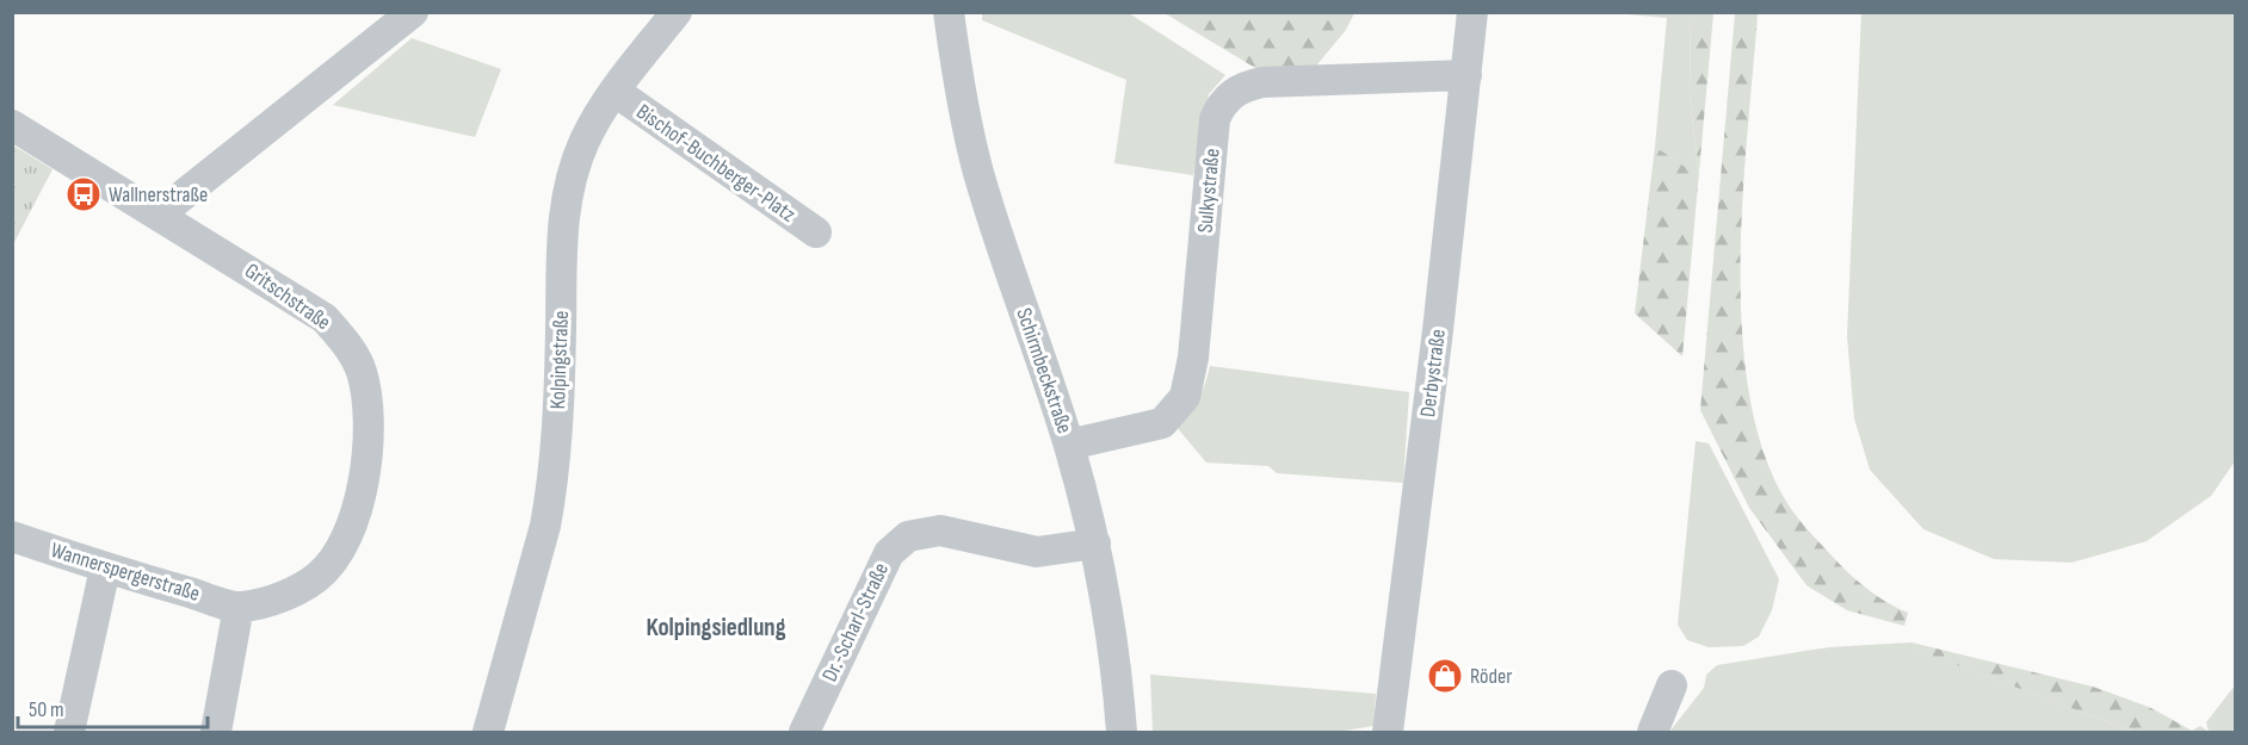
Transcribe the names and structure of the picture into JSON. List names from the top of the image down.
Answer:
{
  "streets": {
    "street": [
      "Bischof-Buchberger-Platz",
      "Sulkystraße",
      "Gritschstraße",
      "Kolpingstraße",
      "Schirmbeckstraße",
      "Derbystraße",
      "Wannerspergerstraße",
      "Dr.-Scharl-Straße"
    ]
  },
  "crossings": [
    ["Bischof-Buchberger-Platz", "Kolpingstraße"],
    ["Sulkystraße", "Schirmbeckstraße"],
    ["Sulkystraße", "Derbystraße"],
    ["Gritschstraße", "Wannerspergerstraße"],
    ["Schirmbeckstraße", "Dr.-Scharl-Straße"]
  ],
  "districts": ["Kolpingsiedlung"],
  "places": {
    "bus stop": ["Wallnerstraße"],
    "shop": ["Röder"]
  },
  "scale_bar": "50 m"
}
